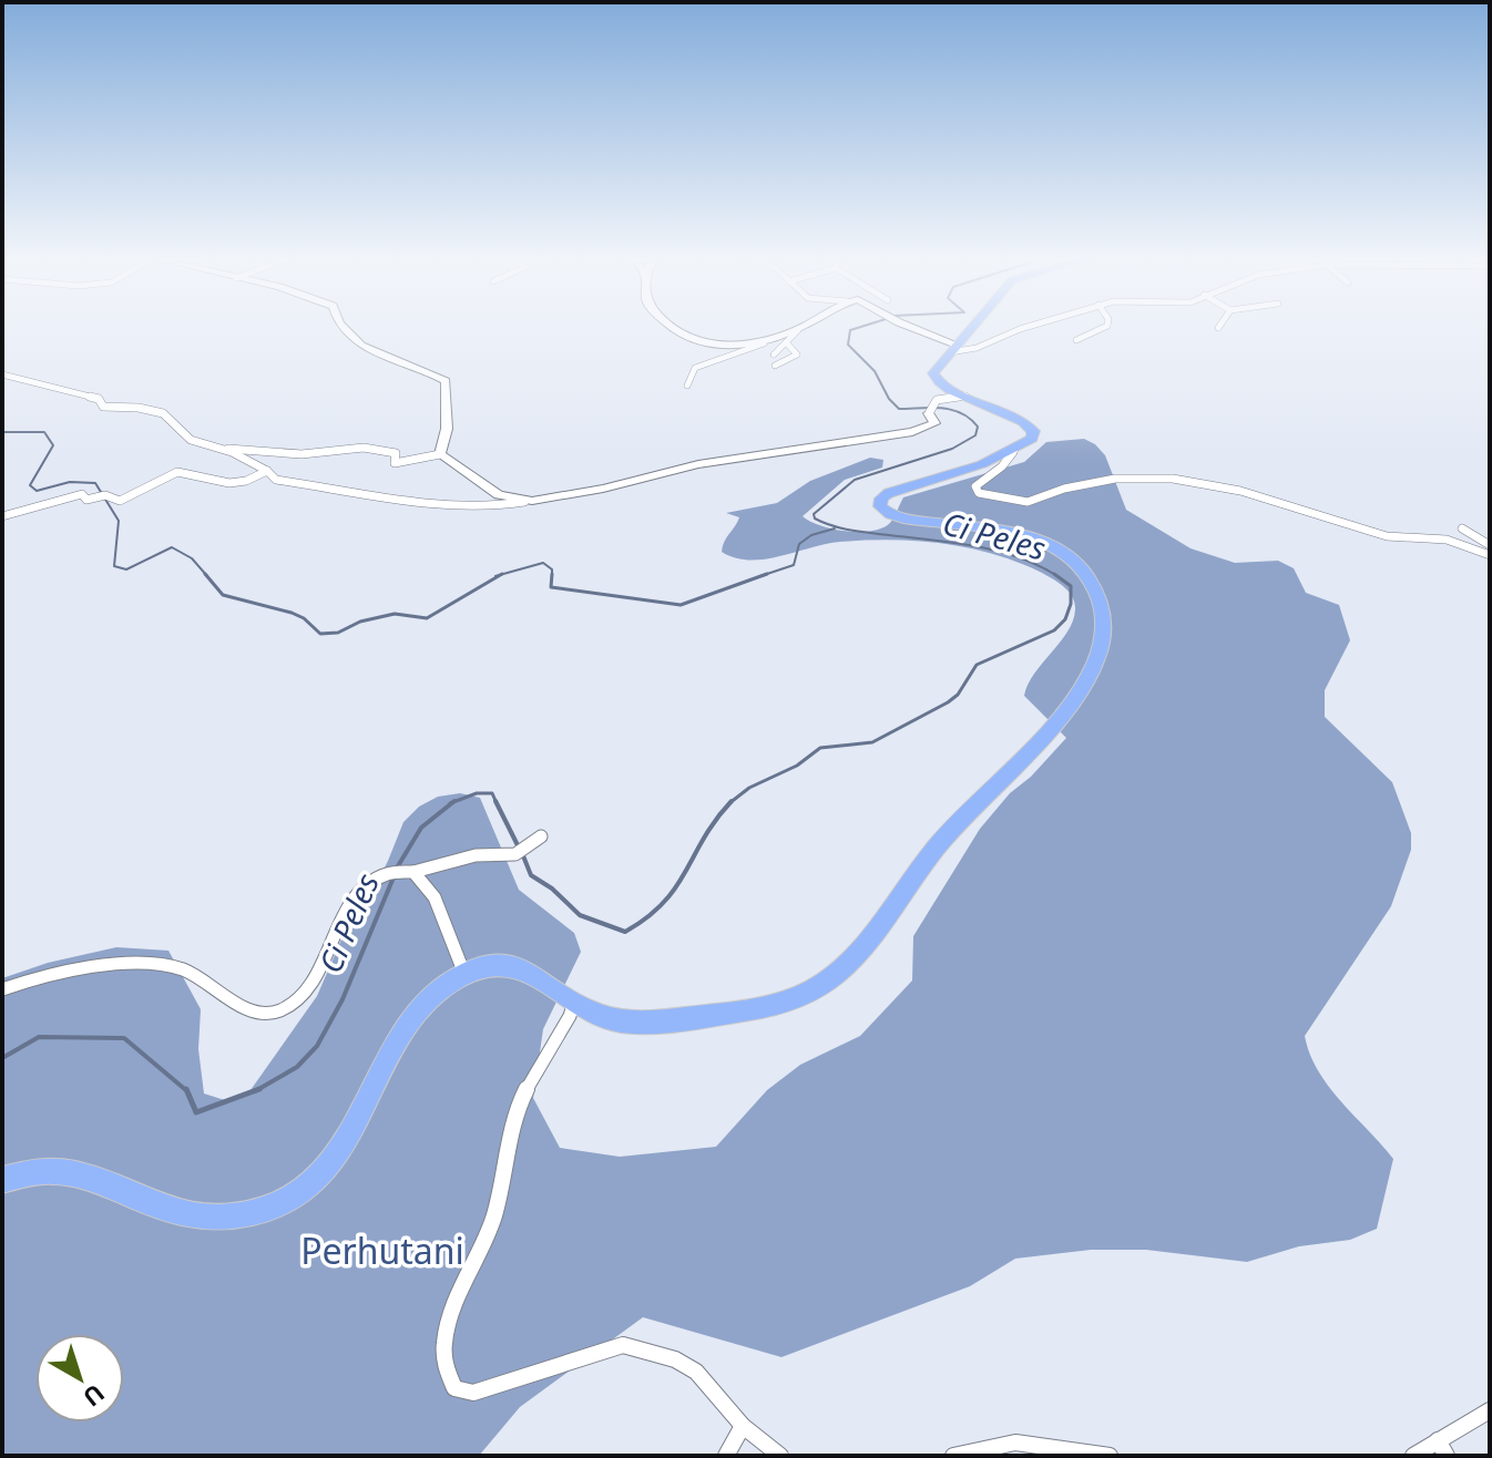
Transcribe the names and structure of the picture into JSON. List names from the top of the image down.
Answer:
{
  "water": ["Ci Peles"],
  "parks": ["Perhutani"],
  "north": "bottom right"
}
